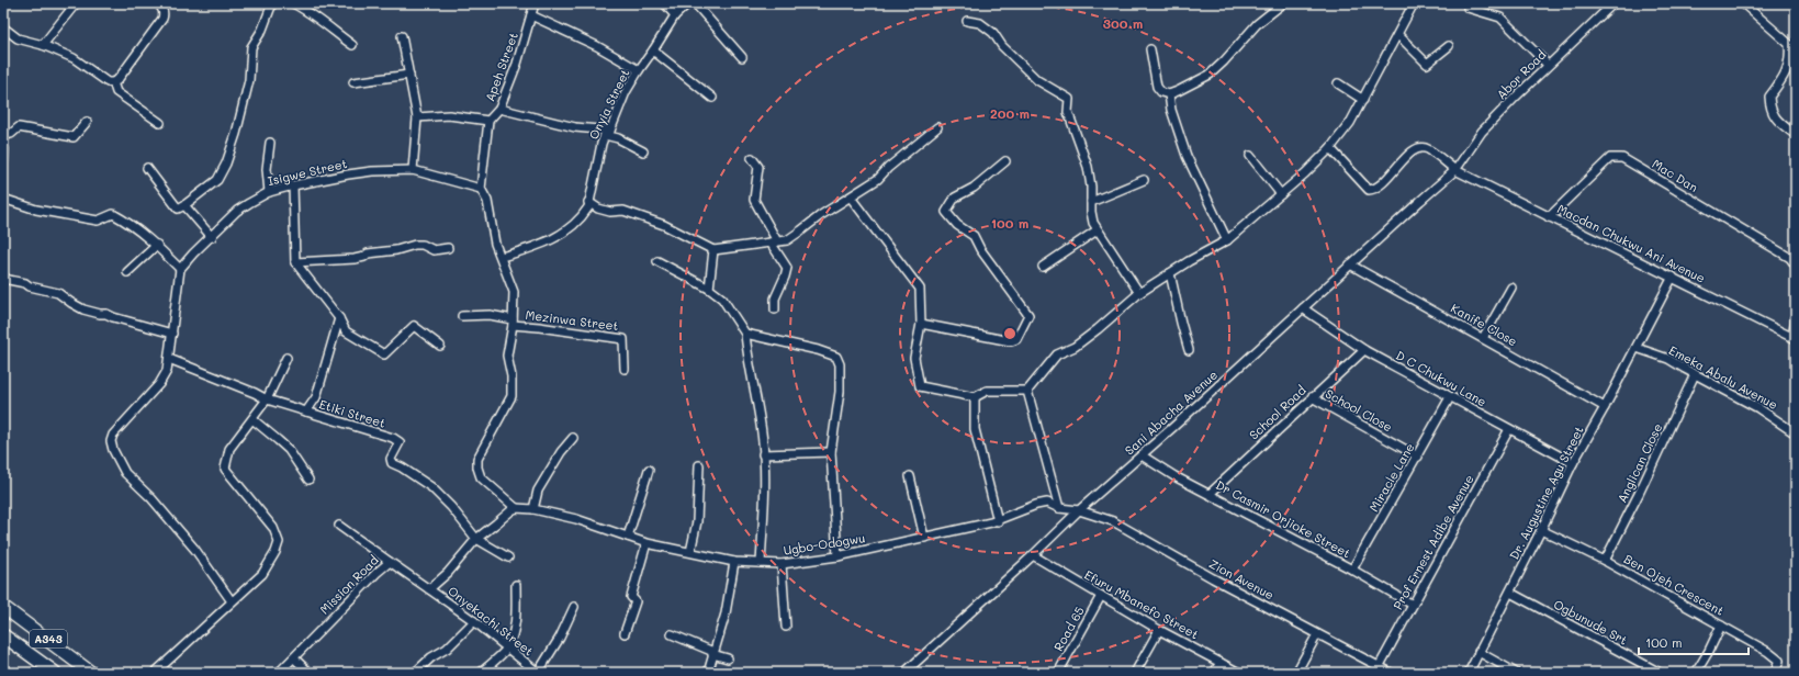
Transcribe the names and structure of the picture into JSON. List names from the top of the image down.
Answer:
{
  "streets": {
    "highway": ["A343"],
    "street": [
      "Apeh Street",
      "Abor Road",
      "Onyia Street",
      "Isigwe Street",
      "Mac Dan",
      "Macdan Chukwu Ani Avenue",
      "Mezinwa Street",
      "Kanife Close",
      "Emeka Abalu Avenue",
      "D C Chukwu Lane",
      "School Close",
      "Sani Abacha Avenue",
      "School Road",
      "Etiki Street",
      "Anglican Close",
      "Miracle Lane",
      "Dr. Augustine Agu Street",
      "Dr Casmir Orjioke Street",
      "Prof Ernest Adibe Avenue",
      "Ugbo-Odogwu",
      "Zion Avenue",
      "Mission Road",
      "Ben Ojeh Crescent",
      "Efuru Mbanefo Street",
      "Onyekachi Street",
      "Ogbunude Srt",
      "Road 65"
    ]
  },
  "crossings": [
    ["Abor Road", "Macdan Chukwu Ani Avenue"],
    ["Abor Road", "Sani Abacha Avenue"],
    ["Mac Dan", "Macdan Chukwu Ani Avenue"],
    ["Macdan Chukwu Ani Avenue", "Sani Abacha Avenue"],
    ["Macdan Chukwu Ani Avenue", "Dr. Augustine Agu Street"],
    ["Kanife Close", "Sani Abacha Avenue"],
    ["Kanife Close", "Dr. Augustine Agu Street"],
    ["Emeka Abalu Avenue", "Anglican Close"],
    ["Emeka Abalu Avenue", "Dr. Augustine Agu Street"],
    ["D C Chukwu Lane", "Sani Abacha Avenue"],
    ["D C Chukwu Lane", "School Road"],
    ["D C Chukwu Lane", "Miracle Lane"],
    ["D C Chukwu Lane", "Dr. Augustine Agu Street"],
    ["D C Chukwu Lane", "Prof Ernest Adibe Avenue"],
    ["School Close", "School Road"],
    ["School Close", "Miracle Lane"],
    ["Sani Abacha Avenue", "Dr Casmir Orjioke Street"],
    ["Sani Abacha Avenue", "Ugbo-Odogwu"],
    ["Sani Abacha Avenue", "Zion Avenue"],
    ["Sani Abacha Avenue", "Efuru Mbanefo Street"],
    ["School Road", "Dr Casmir Orjioke Street"],
    ["Anglican Close", "Ben Ojeh Crescent"],
    ["Miracle Lane", "Dr Casmir Orjioke Street"],
    ["Dr. Augustine Agu Street", "Ben Ojeh Crescent"],
    ["Dr. Augustine Agu Street", "Ogbunude Srt"],
    ["Dr Casmir Orjioke Street", "Prof Ernest Adibe Avenue"],
    ["Prof Ernest Adibe Avenue", "Zion Avenue"],
    ["Ugbo-Odogwu", "Zion Avenue"],
    ["Mission Road", "Onyekachi Street"],
    ["Efuru Mbanefo Street", "Road 65"]
  ],
  "scale_bar": "100 m",
  "rings": ["300 m", "200 m", "100 m"]
}
